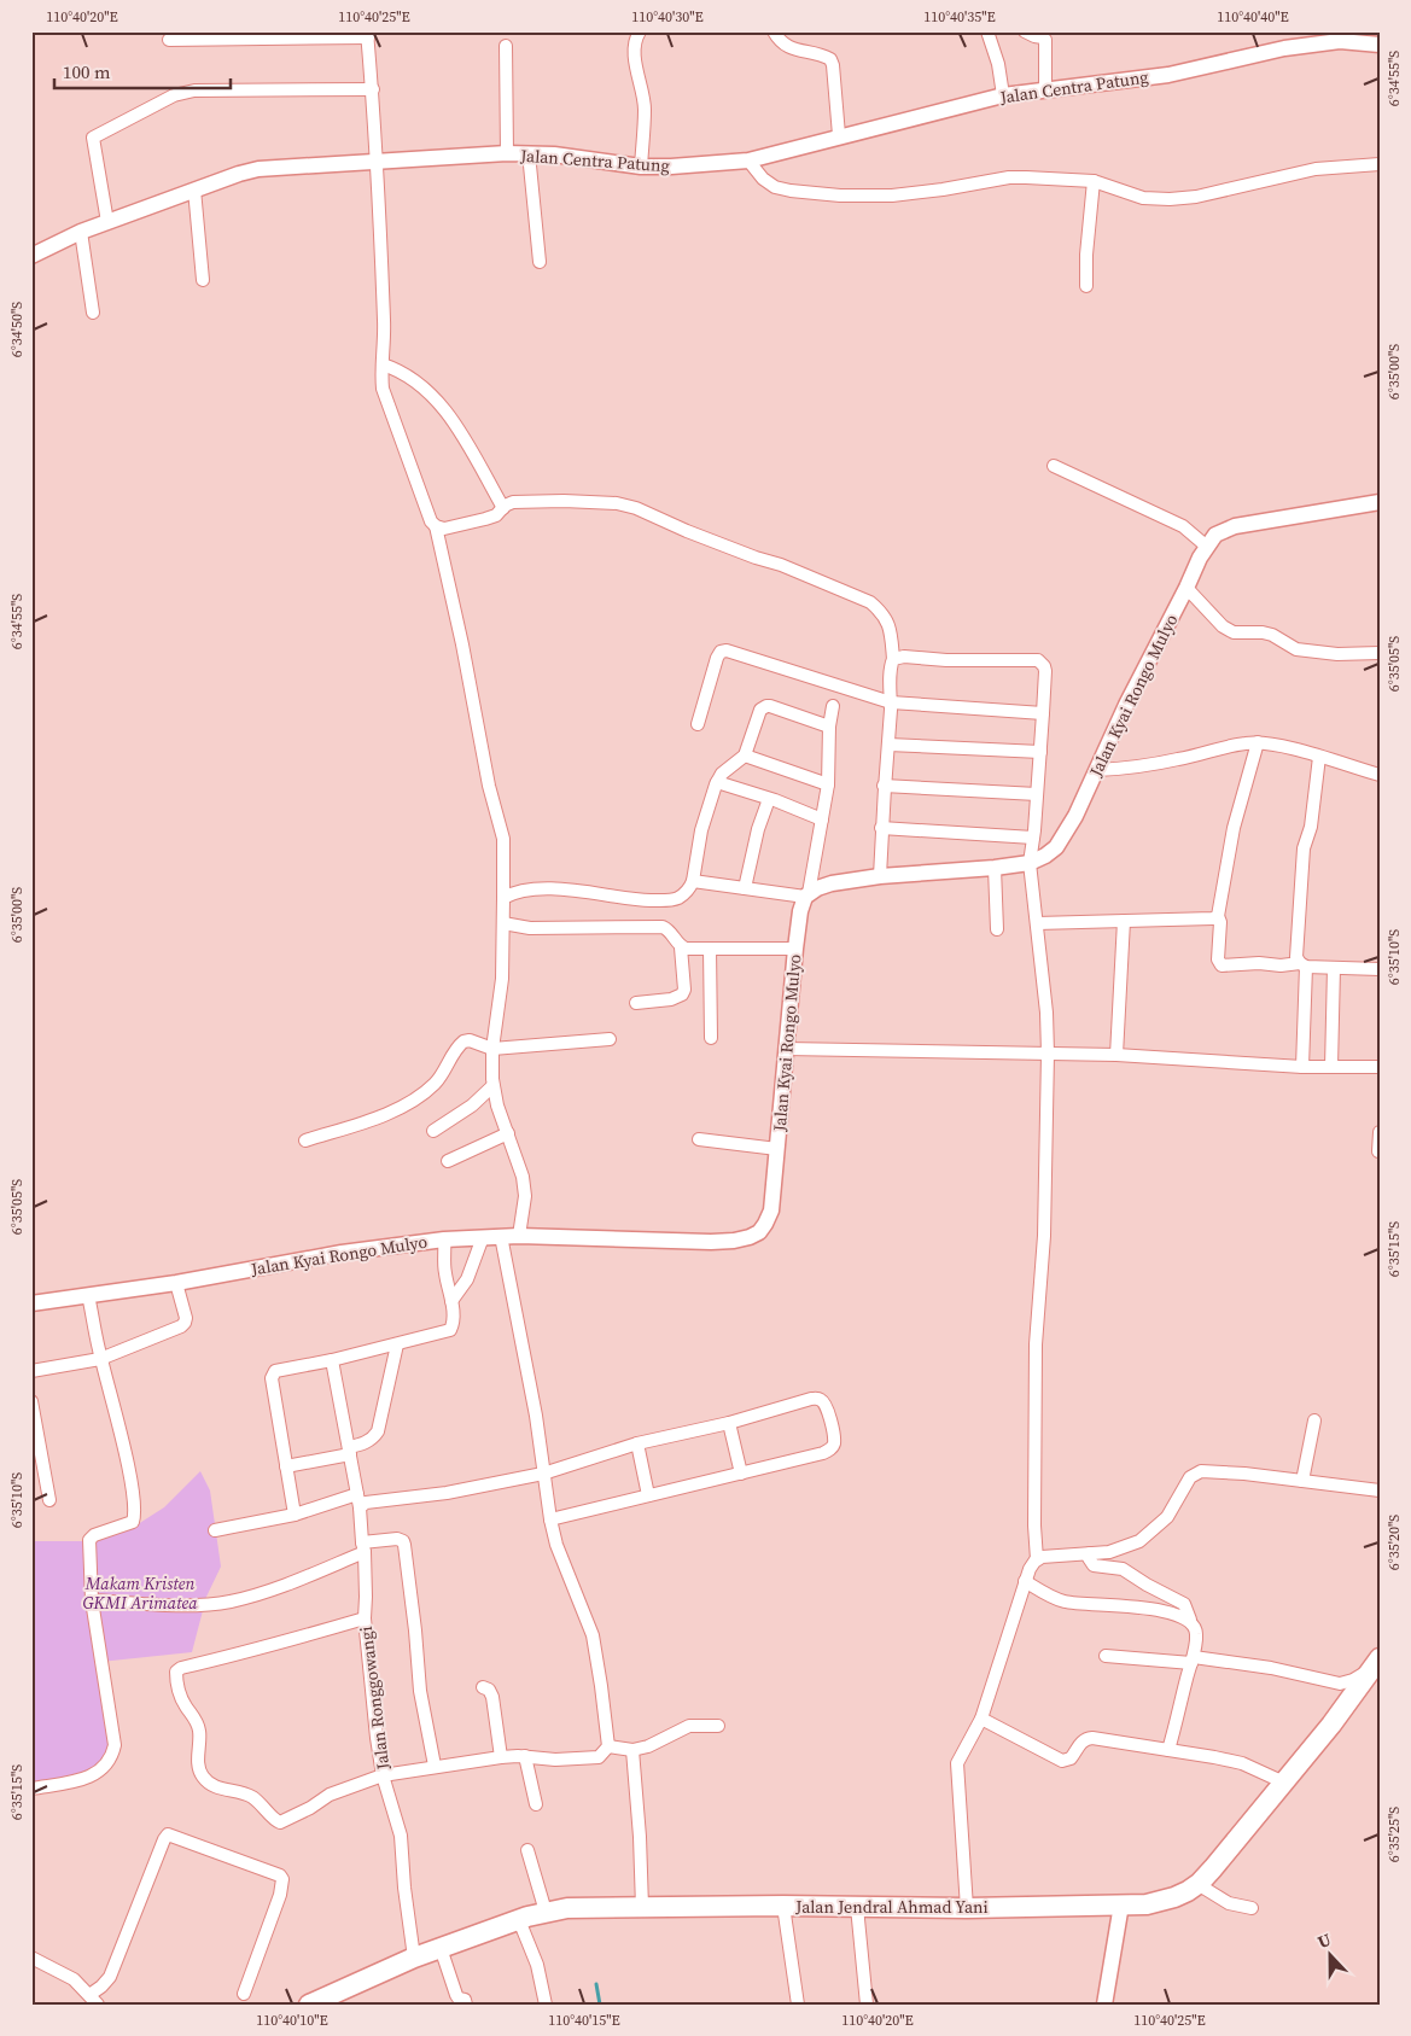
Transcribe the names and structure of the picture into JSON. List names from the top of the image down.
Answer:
{
  "streets": {
    "highway": ["Jalan Jendral Ahmad Yani"],
    "street": ["Jalan Centra Patung", "Jalan Kyai Rongo Mulyo", "Jalan Ronggowangi"]
  },
  "crossings": [
    ["Jalan Ronggowangi", "Jalan Jendral Ahmad Yani"]
  ],
  "parks": ["Makam Kristen GKMI Arimatea"],
  "scale_bar": "100 m",
  "north": "top",
  "coordinates": [
    "110°40'20\"E",
    "110°40'25\"E",
    "110°40'30\"E",
    "110°40'35\"E",
    "110°40'40\"E",
    "6°34'55\"S",
    "6°34'50\"S",
    "6°35'00\"S",
    "6°35'05\"S",
    "6°35'10\"S",
    "6°35'15\"S",
    "6°35'20\"S",
    "6°35'25\"S",
    "110°40'10\"E",
    "110°40'15\"E"
  ]
}
